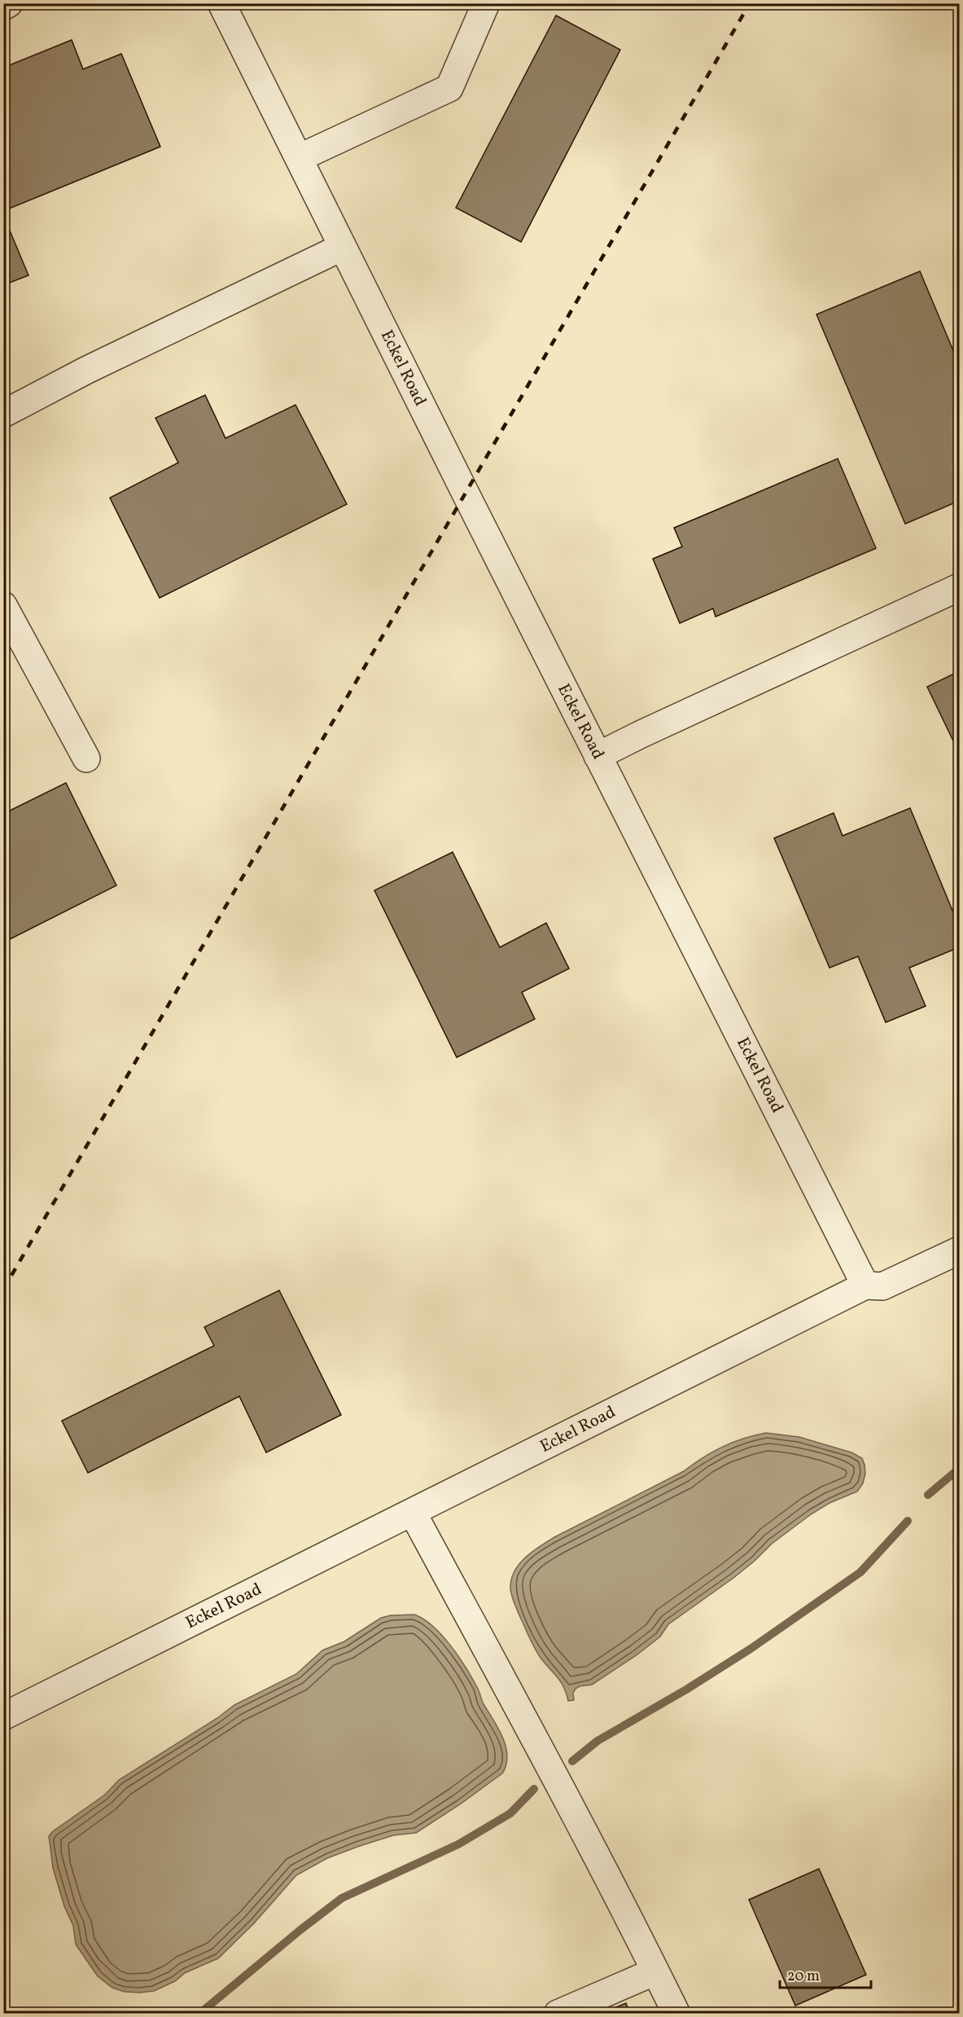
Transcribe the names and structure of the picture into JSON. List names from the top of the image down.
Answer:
{
  "streets": {
    "street": ["Eckel Road"]
  },
  "scale_bar": "20 m"
}
